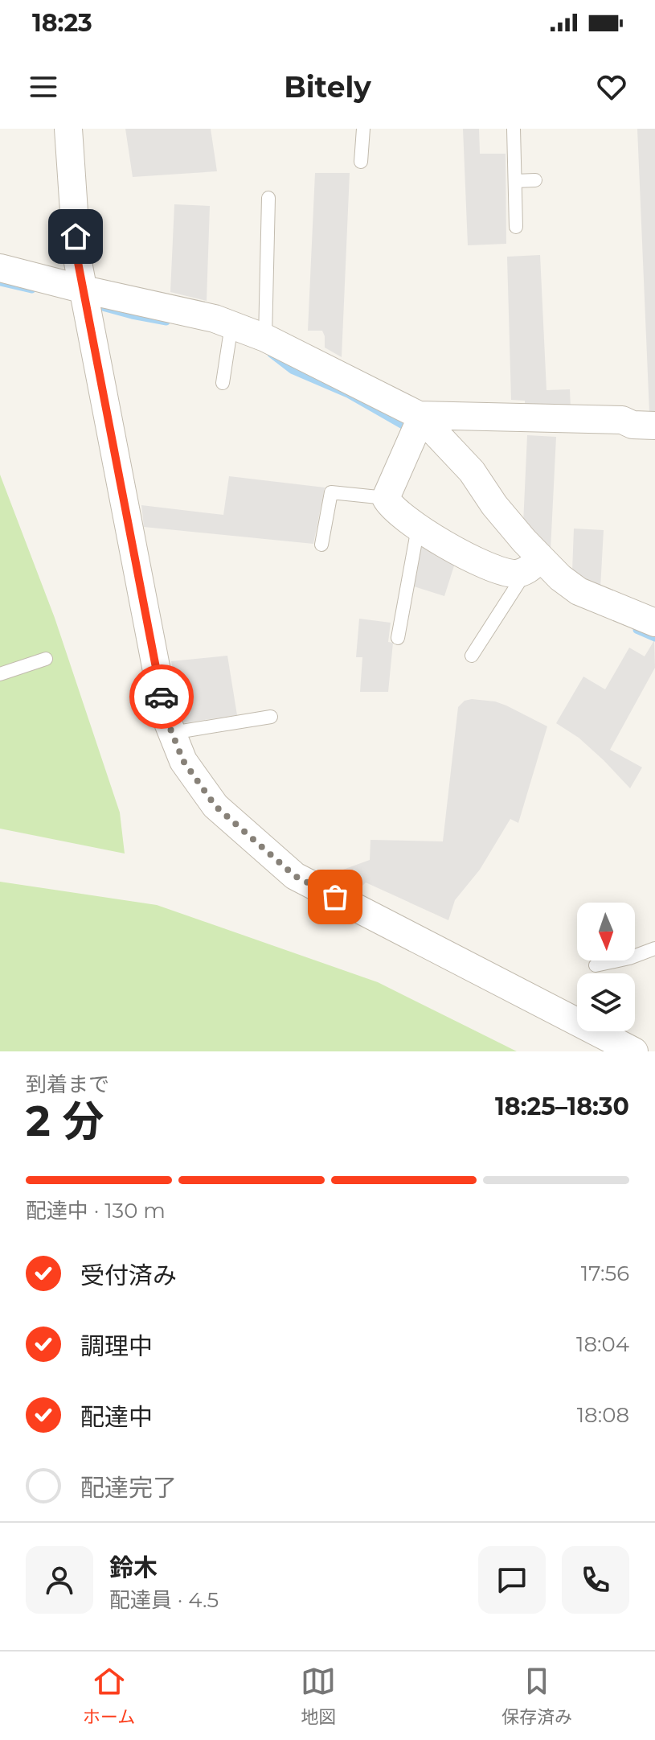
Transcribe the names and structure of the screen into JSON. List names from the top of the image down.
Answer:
{
  "north": "bottom",
  "page": {
    "status": "18:23",
    "header": "Bitely",
    "heading": ["2 分", "到着まで", "18:25–18:30"],
    "panel": ["鈴木", "配達員 · 4.5"],
    "bar": "配達中 · 130 m",
    "list": [
      ["受付済み", "17:56"],
      ["調理中", "18:04"],
      ["配達中", "18:08"],
      "配達完了"
    ],
    "tabs": ["ホーム", "地図", "保存済み"]
  }
}
